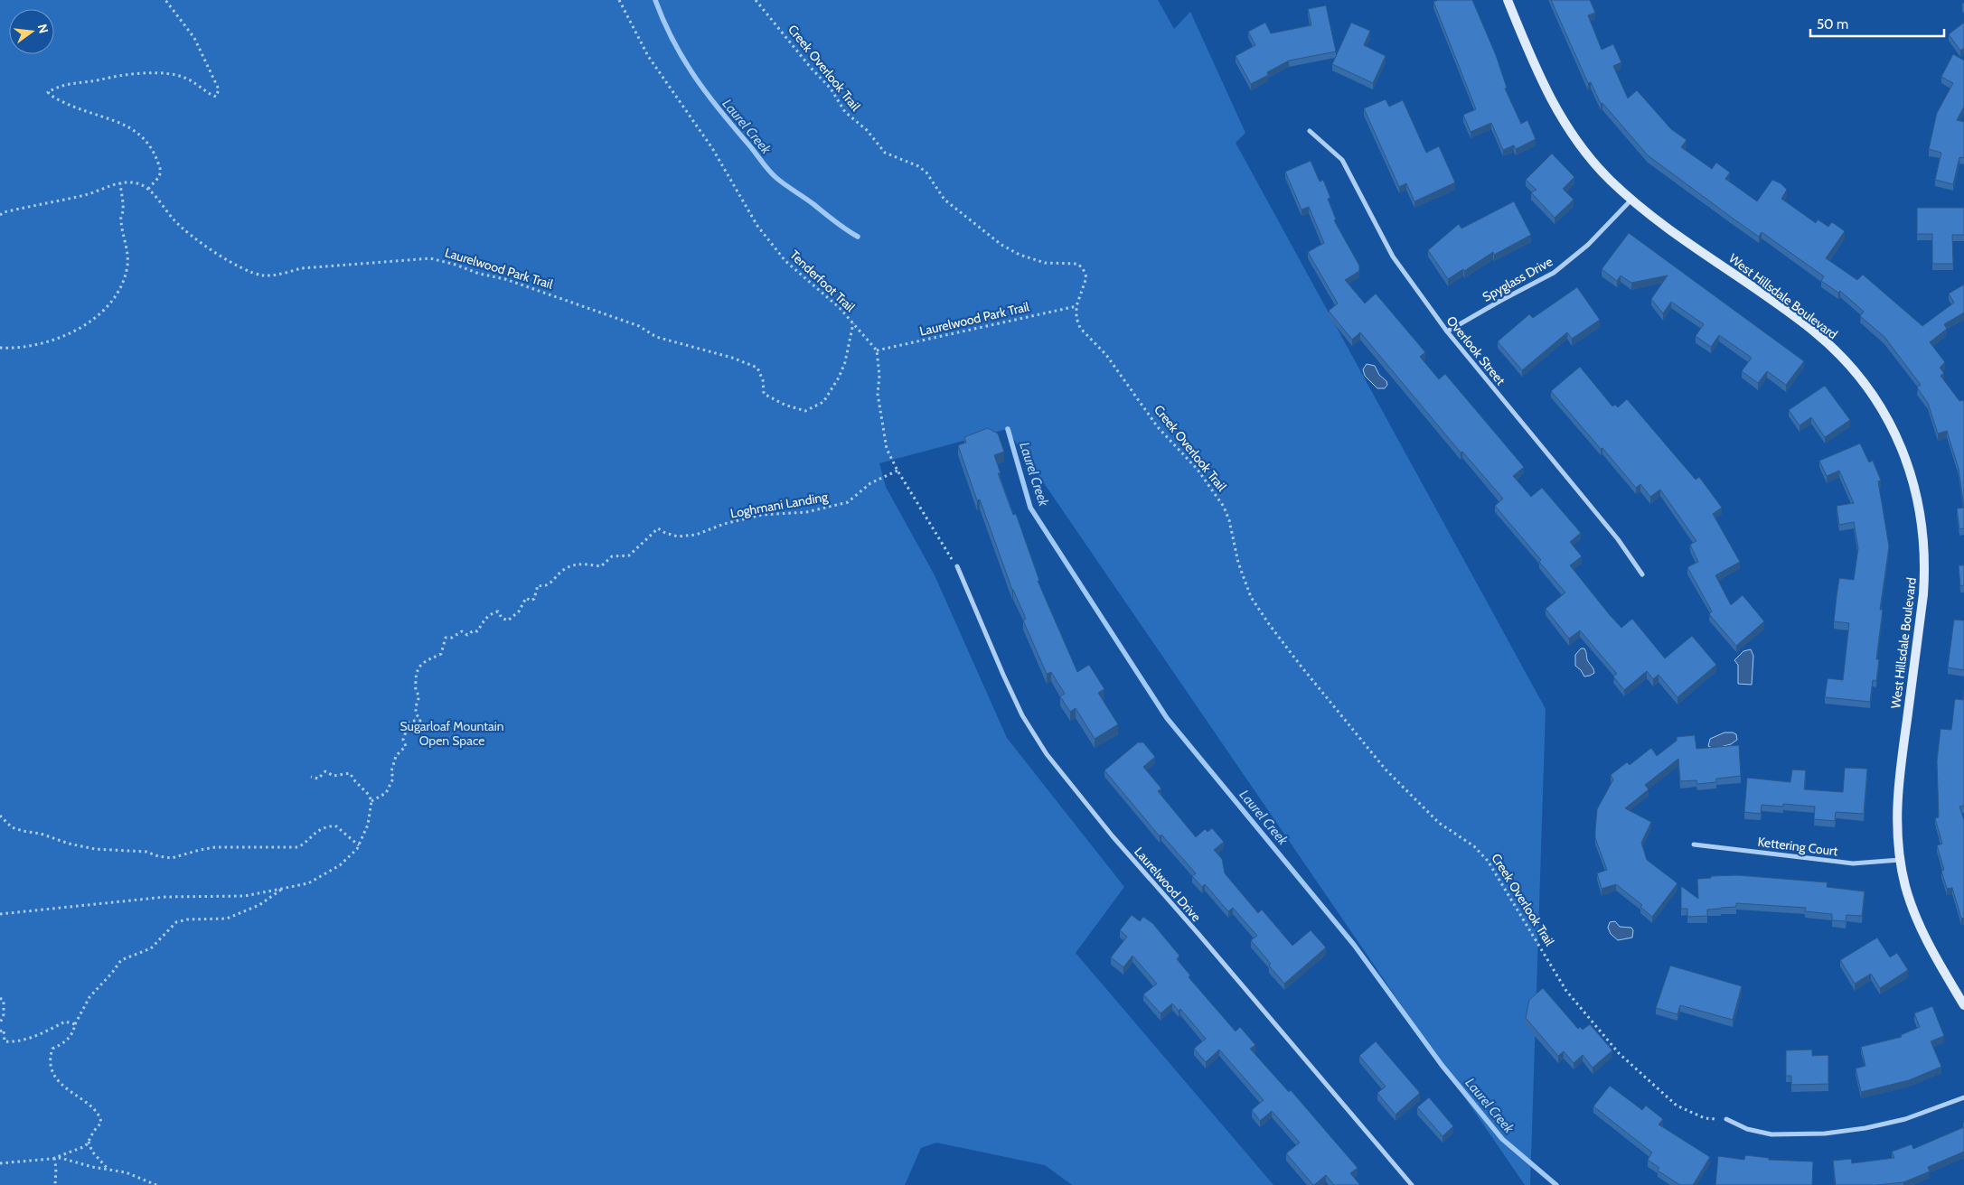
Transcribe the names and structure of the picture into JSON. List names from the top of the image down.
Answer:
{
  "streets": {
    "main road": ["West Hillsdale Boulevard"],
    "street": [
      "Spyglass Drive",
      "Overlook Street",
      "Kettering Court",
      "Laurelwood Drive"
    ],
    "path": [
      "Creek Overlook Trail",
      "Laurelwood Park Trail",
      "Tenderfoot Trail",
      "Loghmani Landing"
    ]
  },
  "crossings": [
    ["Creek Overlook Trail", "Laurelwood Park Trail"],
    ["Laurelwood Park Trail", "Tenderfoot Trail"],
    ["Spyglass Drive", "West Hillsdale Boulevard"],
    ["Spyglass Drive", "Overlook Street"],
    ["West Hillsdale Boulevard", "Kettering Court"]
  ],
  "water": ["Laurel Creek"],
  "parks": ["Sugarloaf Mountain Open Space"],
  "scale_bar": "50 m",
  "north": "right"
}
